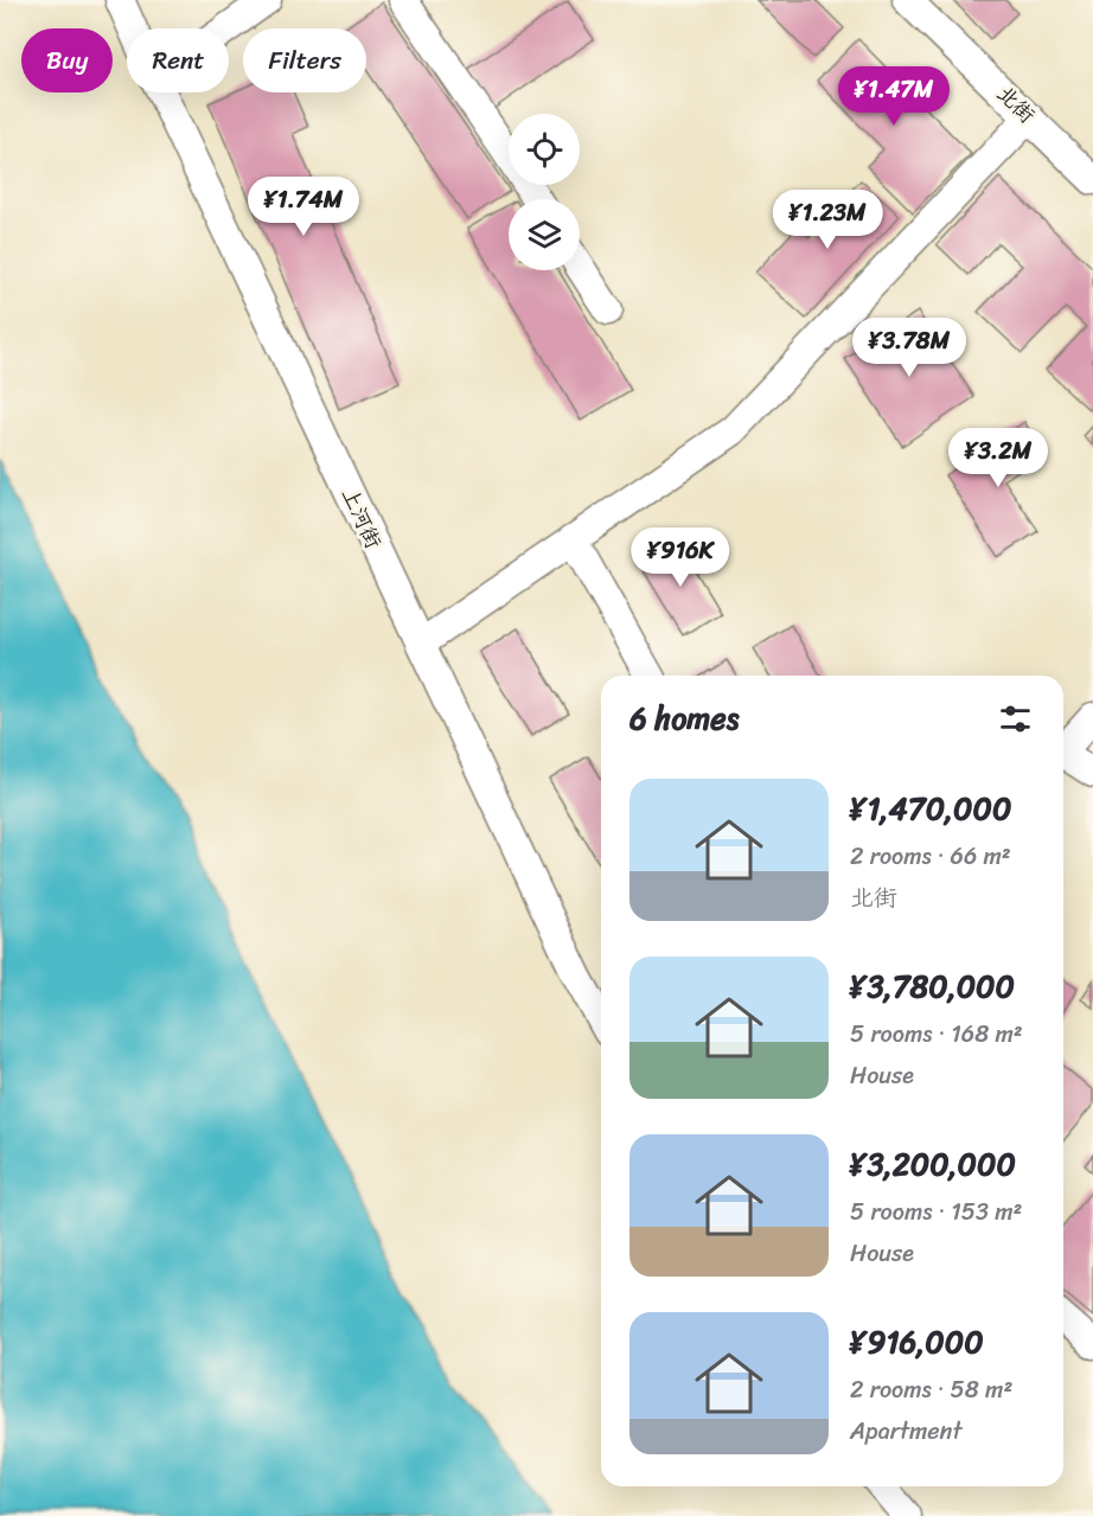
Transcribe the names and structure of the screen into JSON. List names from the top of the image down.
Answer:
{
  "streets": {
    "street": ["北街", "上河街"]
  },
  "page": {
    "chip": ["Buy", "Rent", "Filters"],
    "price": [
      "¥1.47M",
      "¥1.74M",
      "¥1.23M",
      "¥3.78M",
      "¥3.2M",
      "¥916K"
    ],
    "heading": "6 homes",
    "list": [
      {
        "name": "¥1,470,000",
        "note": "2 rooms · 66 m² · 北街"
      },
      {
        "name": "¥3,780,000",
        "note": "5 rooms · 168 m² · House"
      },
      {
        "name": "¥3,200,000",
        "note": "5 rooms · 153 m² · House"
      },
      {
        "name": "¥916,000",
        "note": "2 rooms · 58 m² · Apartment"
      }
    ]
  }
}
